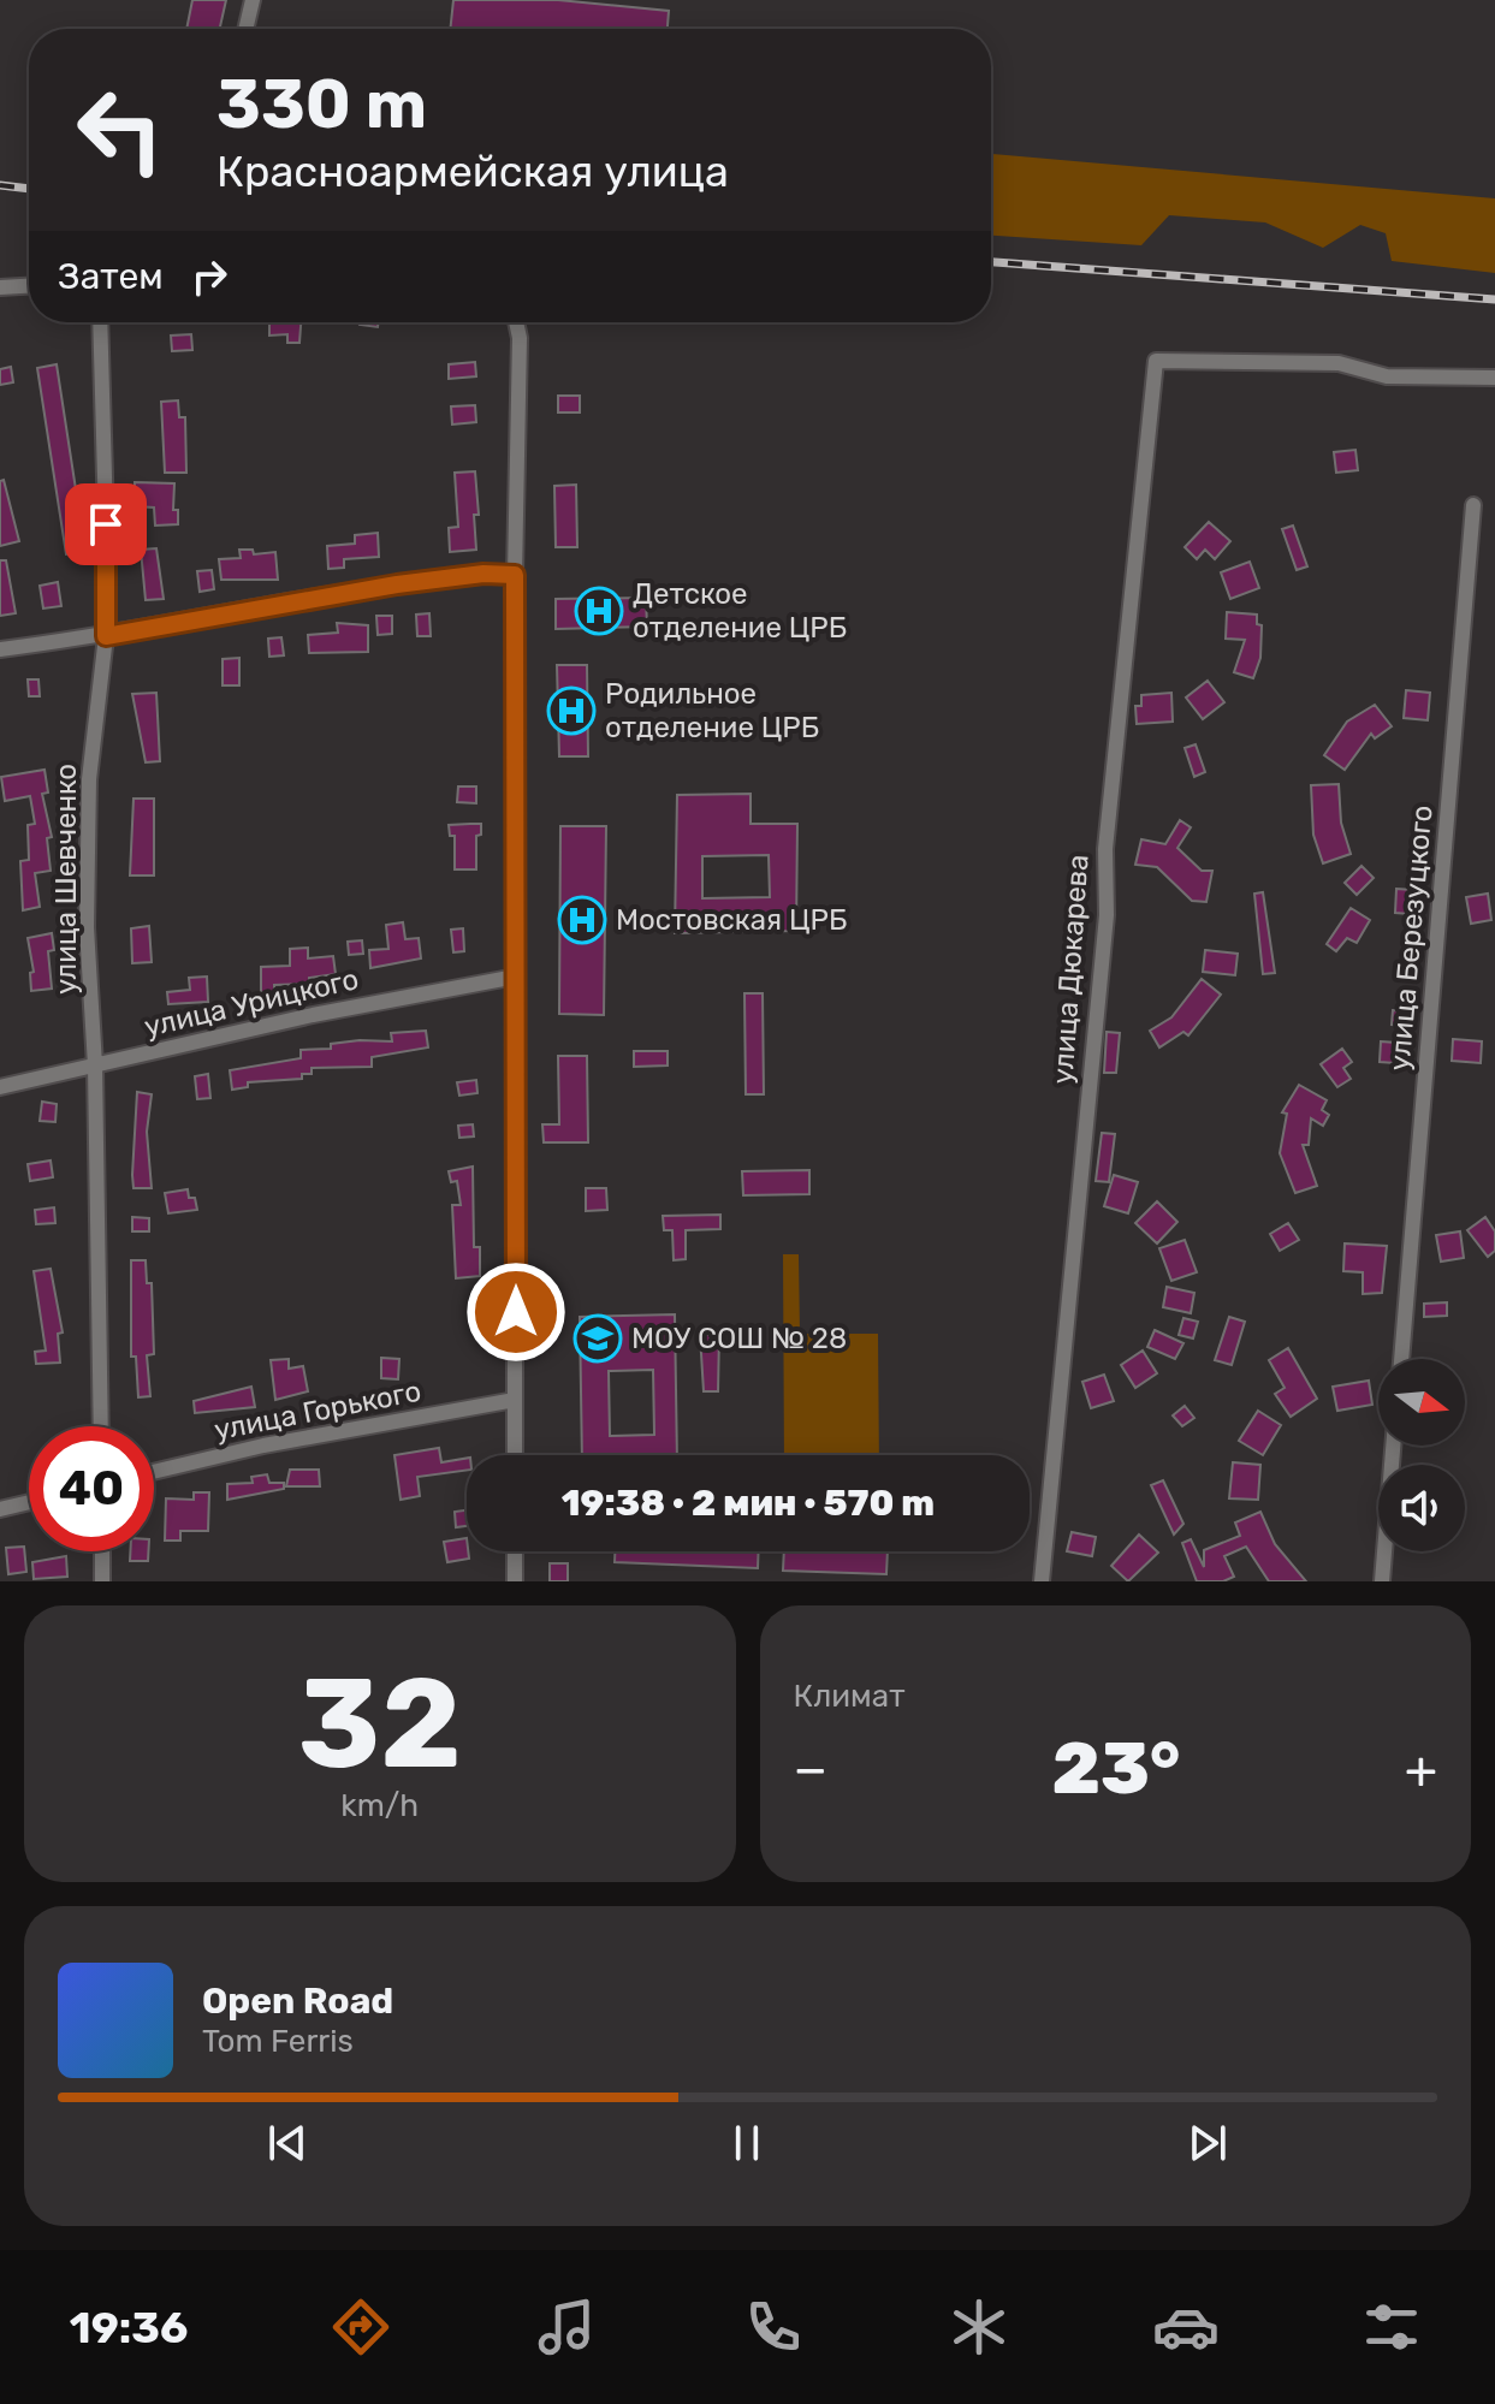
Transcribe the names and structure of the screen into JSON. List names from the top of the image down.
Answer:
{
  "streets": {
    "street": [
      "улица Шевченко",
      "улица Березуцкого",
      "улица Дюкарева",
      "улица Урицкого",
      "улица Горького"
    ]
  },
  "crossings": [
    ["улица Шевченко", "улица Урицкого"]
  ],
  "places": {
    "hospital": ["Детское отделение ЦРБ", "Родильное отделение ЦРБ", "Мостовская ЦРБ"],
    "school or university": ["МОУ СОШ № 28"]
  },
  "north": "right",
  "page": {
    "turn": ["330 m", "Красноармейская улица"],
    "then": "Затем",
    "limit": "40",
    "trip": "19:38 · 2 мин · 570 m",
    "tile": [
      ["32", "km/h"],
      "Климат"
    ],
    "heat": ["−", "23°", "+"],
    "song": ["Open Road", "Tom Ferris"],
    "tabs": "19:36"
  }
}
